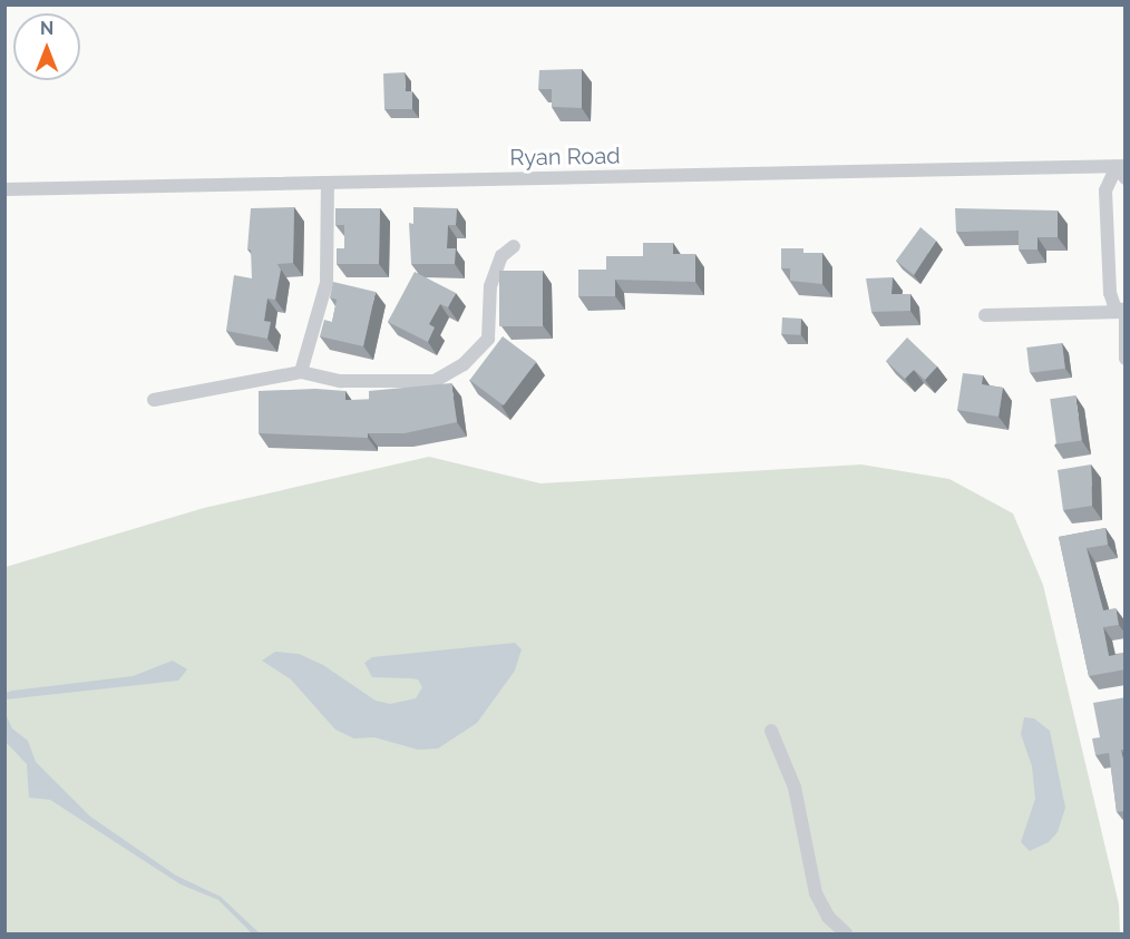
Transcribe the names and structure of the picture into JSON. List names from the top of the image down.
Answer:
{
  "streets": {
    "street": ["Ryan Road"]
  },
  "north": "top"
}
